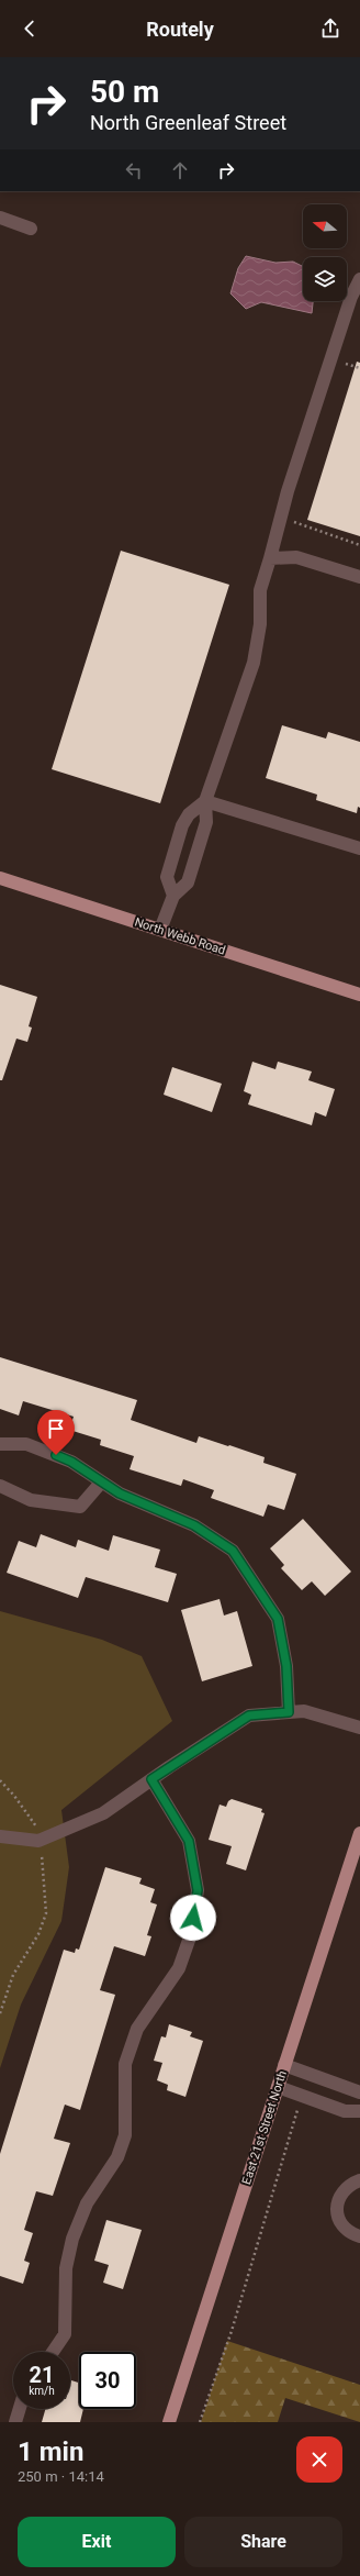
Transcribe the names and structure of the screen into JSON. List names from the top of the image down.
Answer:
{
  "streets": {
    "main road": ["North Webb Road", "East 21st Street North"]
  },
  "north": "left",
  "page": {
    "header": "Routely",
    "turn": ["50 m", "North Greenleaf Street"],
    "speed": "21 km/h",
    "limit": "30",
    "heading": ["1 min", "250 m · 14:14"],
    "buttons": ["Exit", "Share"]
  }
}
